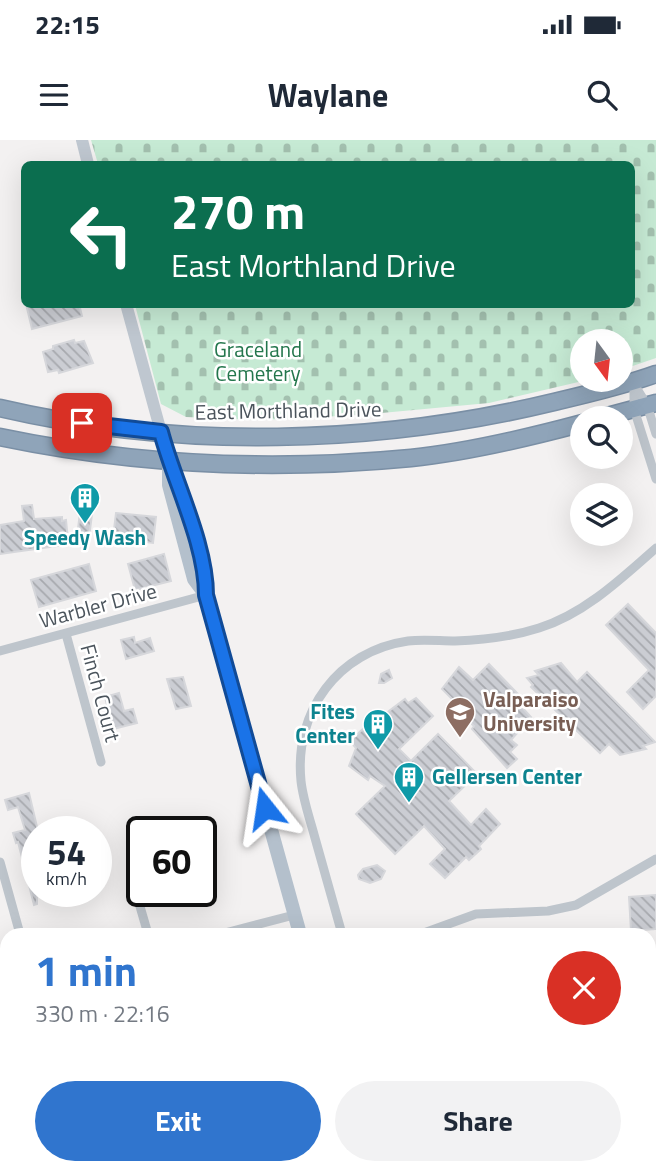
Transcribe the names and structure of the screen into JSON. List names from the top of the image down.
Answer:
{
  "streets": {
    "highway": ["East Morthland Drive"],
    "street": ["Warbler Drive", "Finch Court"]
  },
  "crossings": [
    ["Warbler Drive", "Finch Court"]
  ],
  "parks": ["Graceland Cemetery"],
  "places": {
    "building": ["Speedy Wash", "Fites Center", "Gellersen Center"],
    "school or university": ["Valparaiso University"]
  },
  "north": "bottom",
  "page": {
    "status": "22:15",
    "header": "Waylane",
    "turn": ["270 m", "East Morthland Drive"],
    "speed": "54 km/h",
    "limit": "60",
    "heading": ["1 min", "330 m · 22:16"],
    "buttons": ["Exit", "Share"]
  }
}
